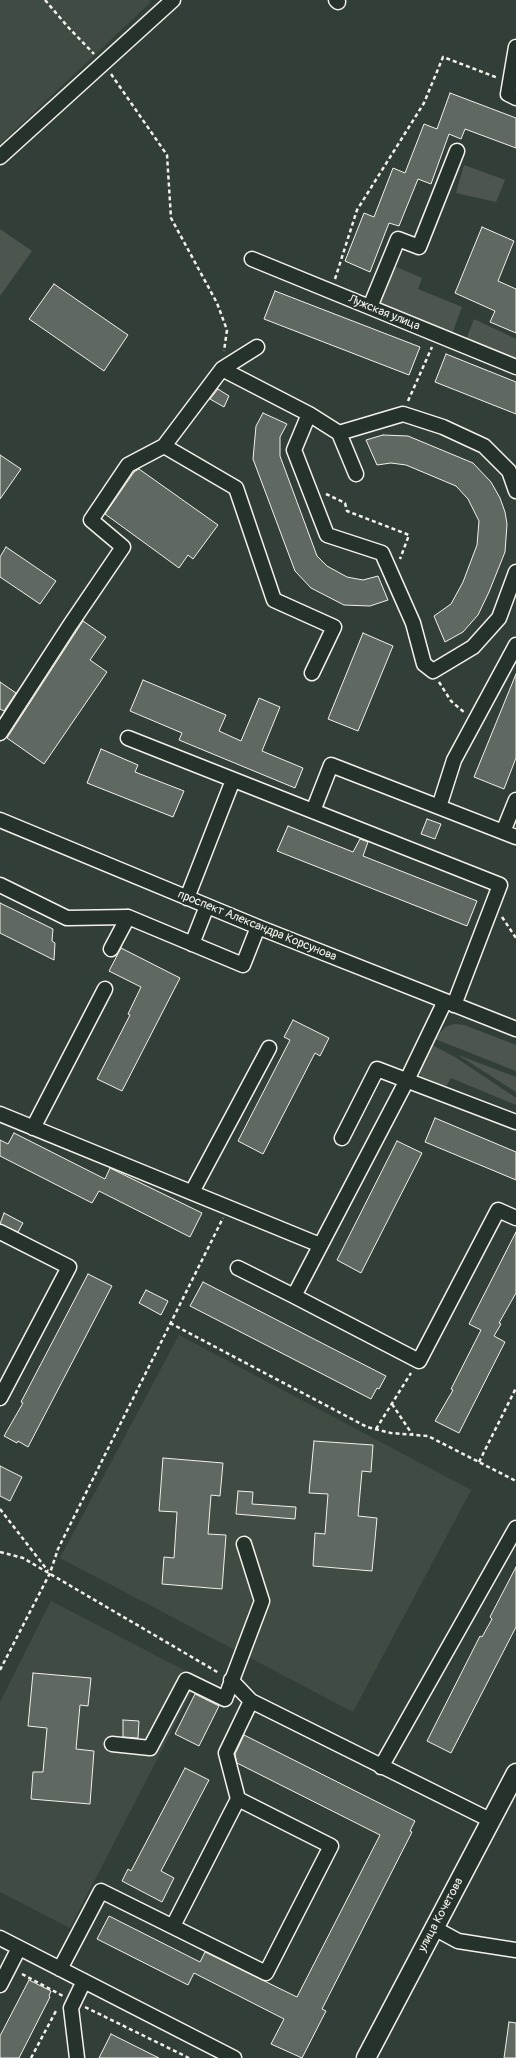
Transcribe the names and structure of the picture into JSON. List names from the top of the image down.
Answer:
{
  "streets": {
    "main road": ["улица Кочетова"],
    "street": ["Лужская улица", "проспект Александра Корсунова"]
  }
}
